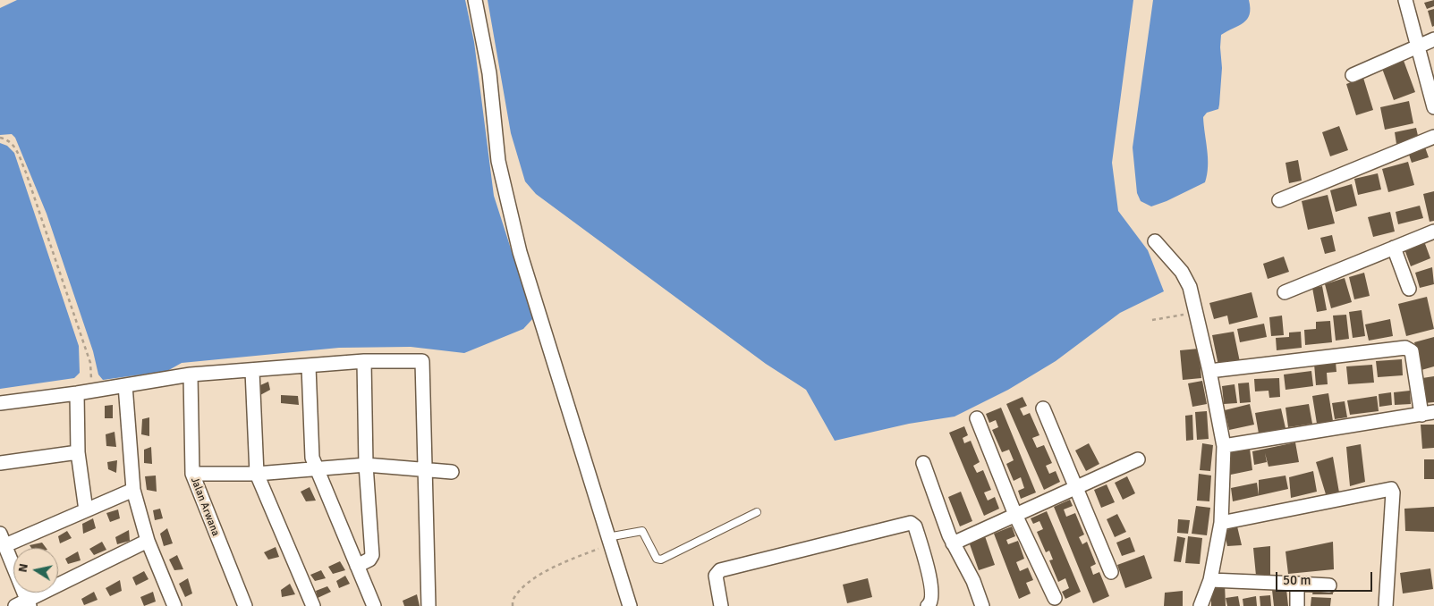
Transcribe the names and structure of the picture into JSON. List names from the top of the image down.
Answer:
{
  "streets": {
    "street": ["Jalan Arwana"]
  },
  "scale_bar": "50 m",
  "north": "left"
}
